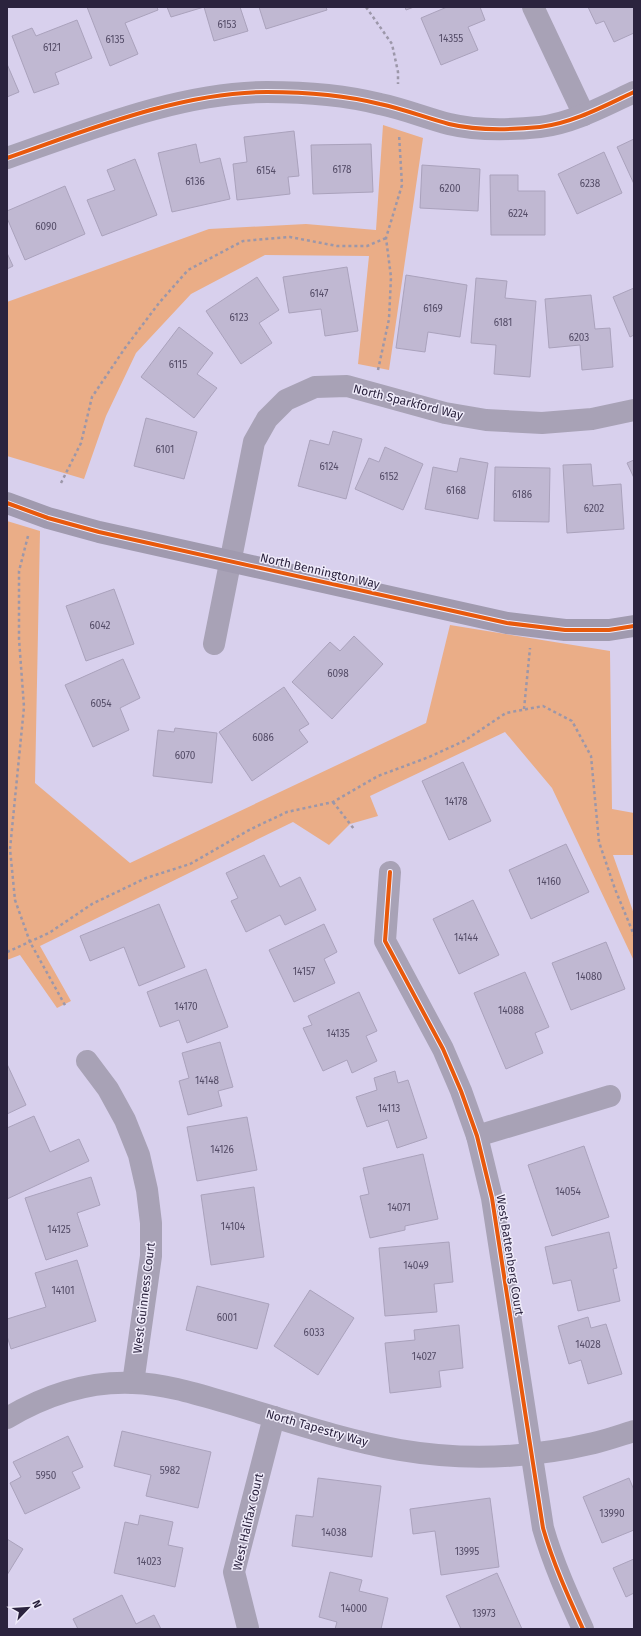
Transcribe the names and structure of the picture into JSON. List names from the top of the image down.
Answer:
{
  "streets": {
    "street": [
      "North Sparkford Way",
      "North Bennington Way",
      "West Battenberg Court",
      "West Guinness Court",
      "North Tapestry Way",
      "West Halifax Court"
    ]
  },
  "crossings": [
    ["North Sparkford Way", "North Bennington Way"],
    ["West Battenberg Court", "North Tapestry Way"],
    ["West Guinness Court", "North Tapestry Way"],
    ["North Tapestry Way", "West Halifax Court"]
  ],
  "house_numbers": [
    "6153",
    "14355",
    "6135",
    "6121",
    "6178",
    "6154",
    "6136",
    "6238",
    "6200",
    "6224",
    "6090",
    "6147",
    "6169",
    "6123",
    "6181",
    "6203",
    "6115",
    "6101",
    "6124",
    "6152",
    "6168",
    "6186",
    "6202",
    "6042",
    "6098",
    "6054",
    "6086",
    "6070",
    "14178",
    "14160",
    "14144",
    "14157",
    "14080",
    "14170",
    "14088",
    "14135",
    "14148",
    "14113",
    "14126",
    "14054",
    "14071",
    "14104",
    "14125",
    "14049",
    "14101",
    "6001",
    "6033",
    "14028",
    "14027",
    "5982",
    "5950",
    "13990",
    "14038",
    "13995",
    "14023",
    "14000",
    "13973"
  ],
  "north": "top right"
}
